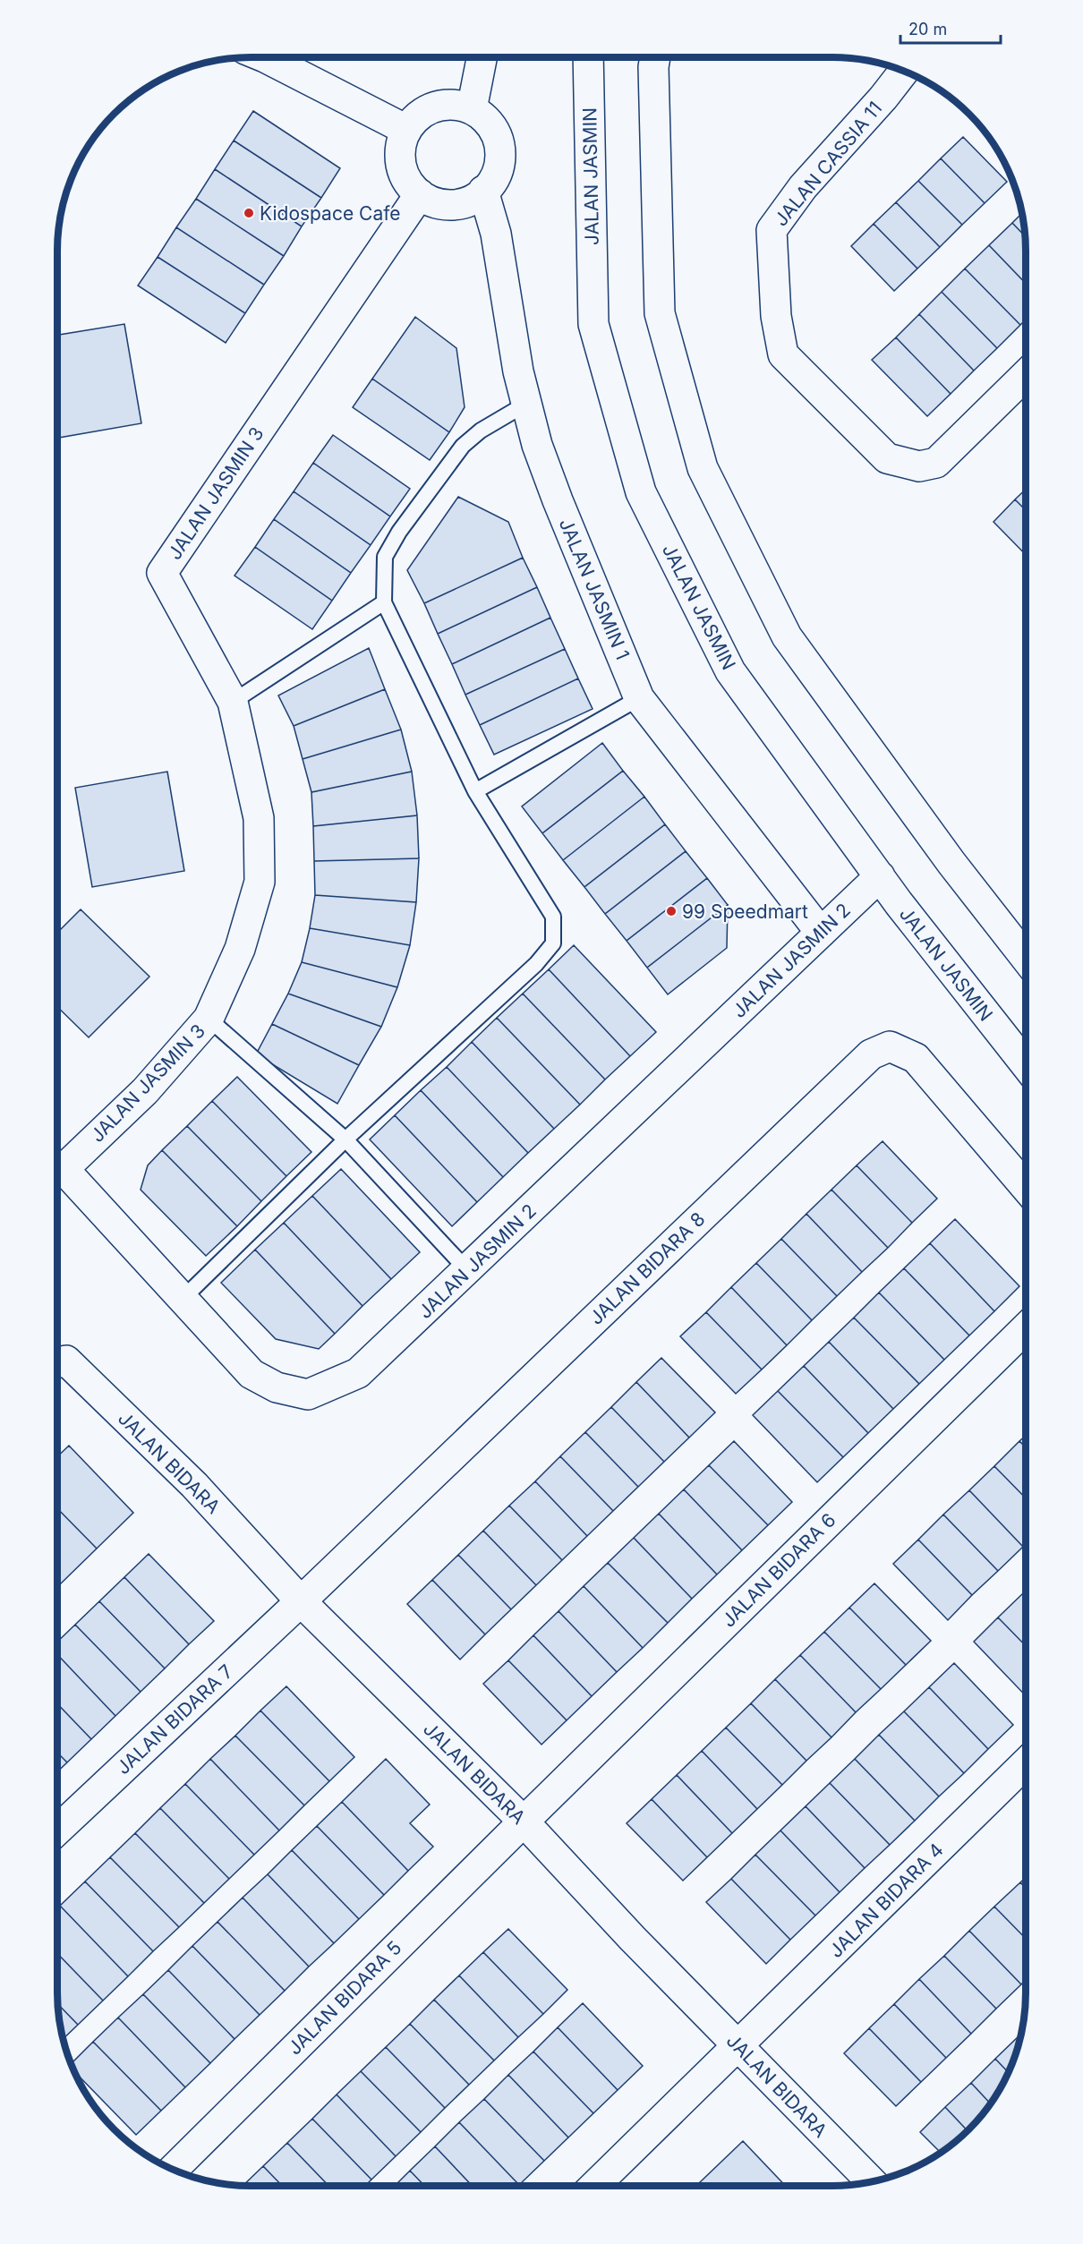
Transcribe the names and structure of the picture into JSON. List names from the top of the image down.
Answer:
{
  "streets": {
    "street": [
      "JALAN CASSIA 11",
      "JALAN JASMIN",
      "JALAN JASMIN 3",
      "JALAN JASMIN 1",
      "JALAN JASMIN 2",
      "JALAN BIDARA 8",
      "JALAN BIDARA",
      "JALAN BIDARA 6",
      "JALAN BIDARA 7",
      "JALAN BIDARA 4",
      "JALAN BIDARA 5"
    ]
  },
  "crossings": [
    ["JALAN JASMIN", "JALAN JASMIN 2"],
    ["JALAN JASMIN 3", "JALAN JASMIN 1"],
    ["JALAN JASMIN 3", "JALAN JASMIN 2"],
    ["JALAN JASMIN 1", "JALAN JASMIN 2"],
    ["JALAN BIDARA 8", "JALAN BIDARA"],
    ["JALAN BIDARA 8", "JALAN BIDARA 7"],
    ["JALAN BIDARA", "JALAN BIDARA 6"],
    ["JALAN BIDARA", "JALAN BIDARA 7"],
    ["JALAN BIDARA", "JALAN BIDARA 4"],
    ["JALAN BIDARA", "JALAN BIDARA 5"],
    ["JALAN BIDARA 6", "JALAN BIDARA 5"]
  ],
  "places": ["Kidospace Cafe", "99 Speedmart"],
  "scale_bar": "20 m"
}
